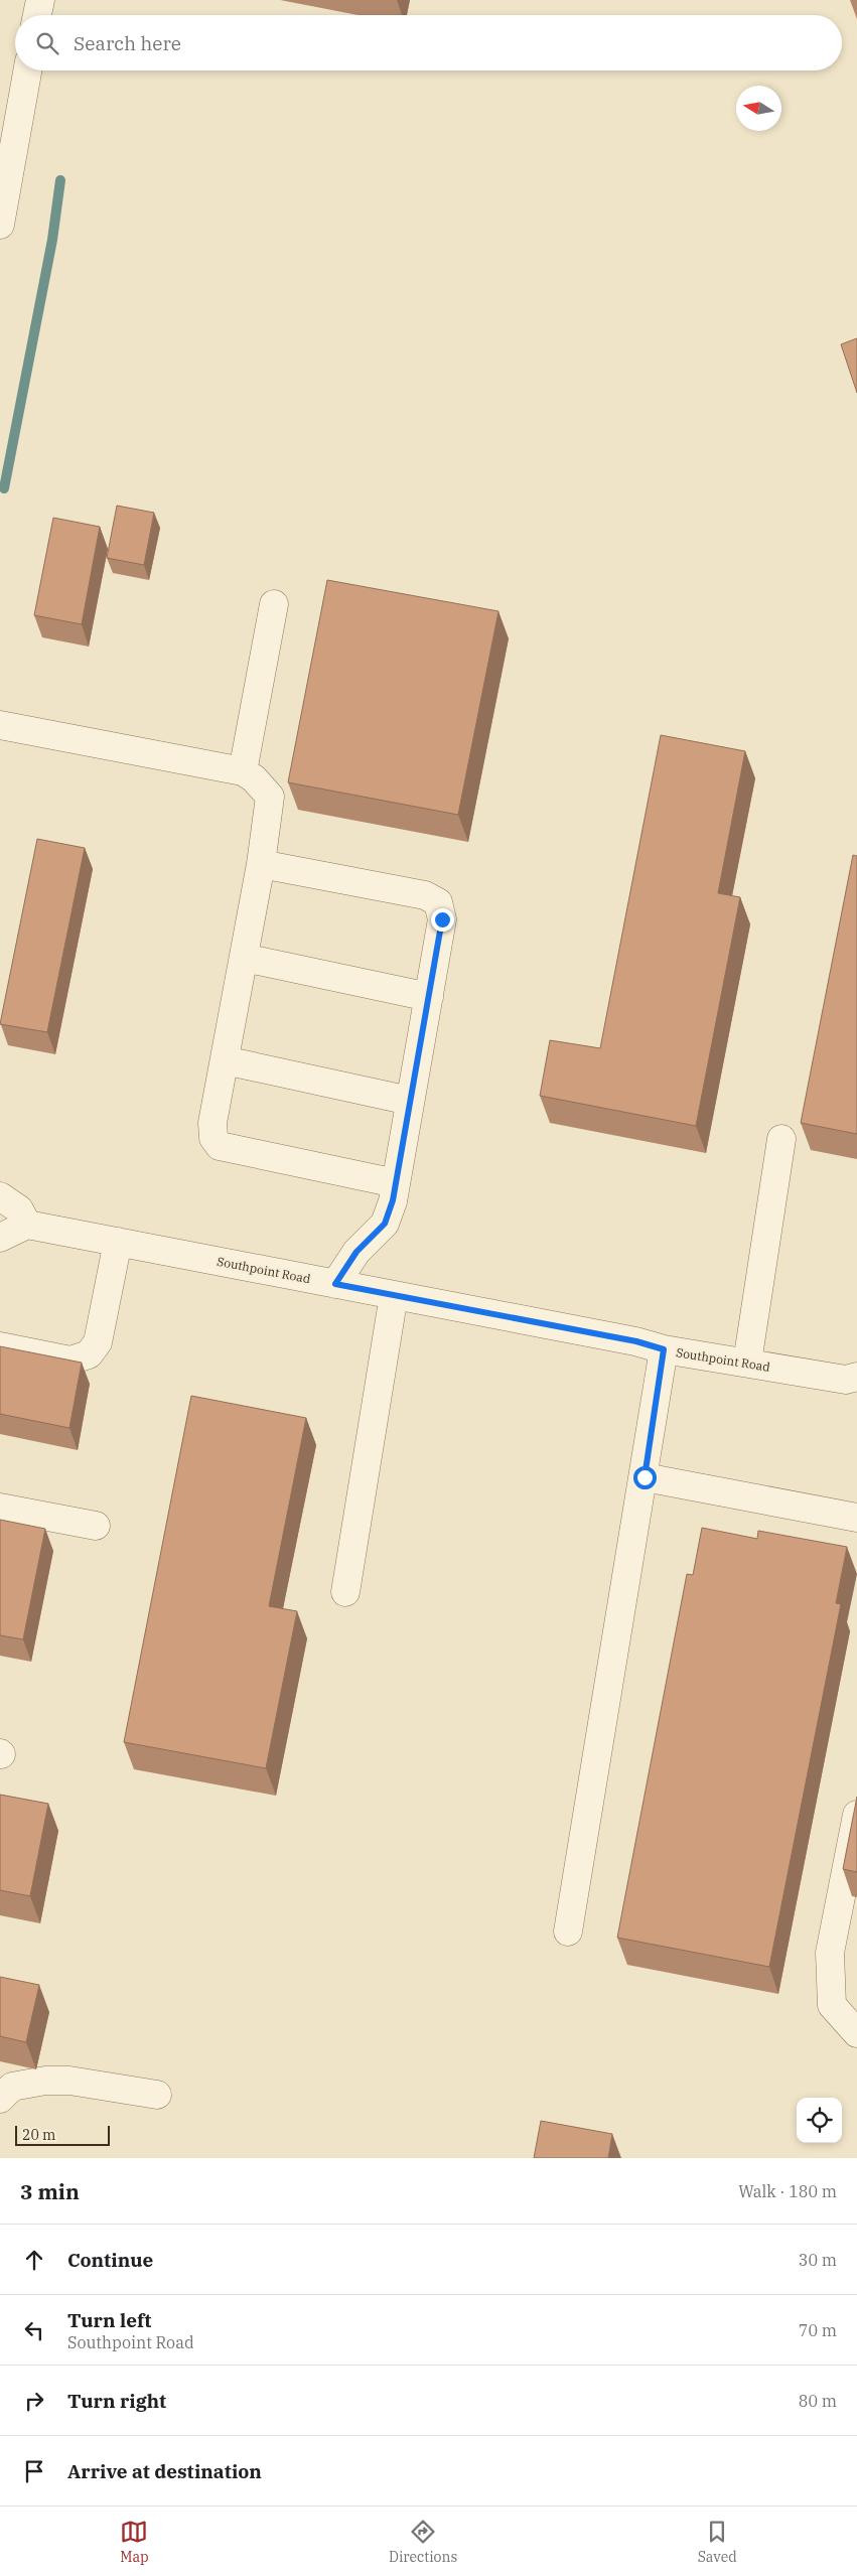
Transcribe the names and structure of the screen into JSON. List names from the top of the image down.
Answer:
{
  "streets": {
    "street": ["Southpoint Road"]
  },
  "scale_bar": "20 m",
  "north": "left",
  "page": {
    "search": "Search here",
    "scale": "20 m",
    "heading": ["3 min", "Walk · 180 m"],
    "list": [
      ["Continue", "30 m"],
      ["Turn left", "Southpoint Road", "70 m"],
      ["Turn right", "80 m"],
      "Arrive at destination"
    ],
    "nav": ["Map", "Directions", "Saved"]
  }
}
